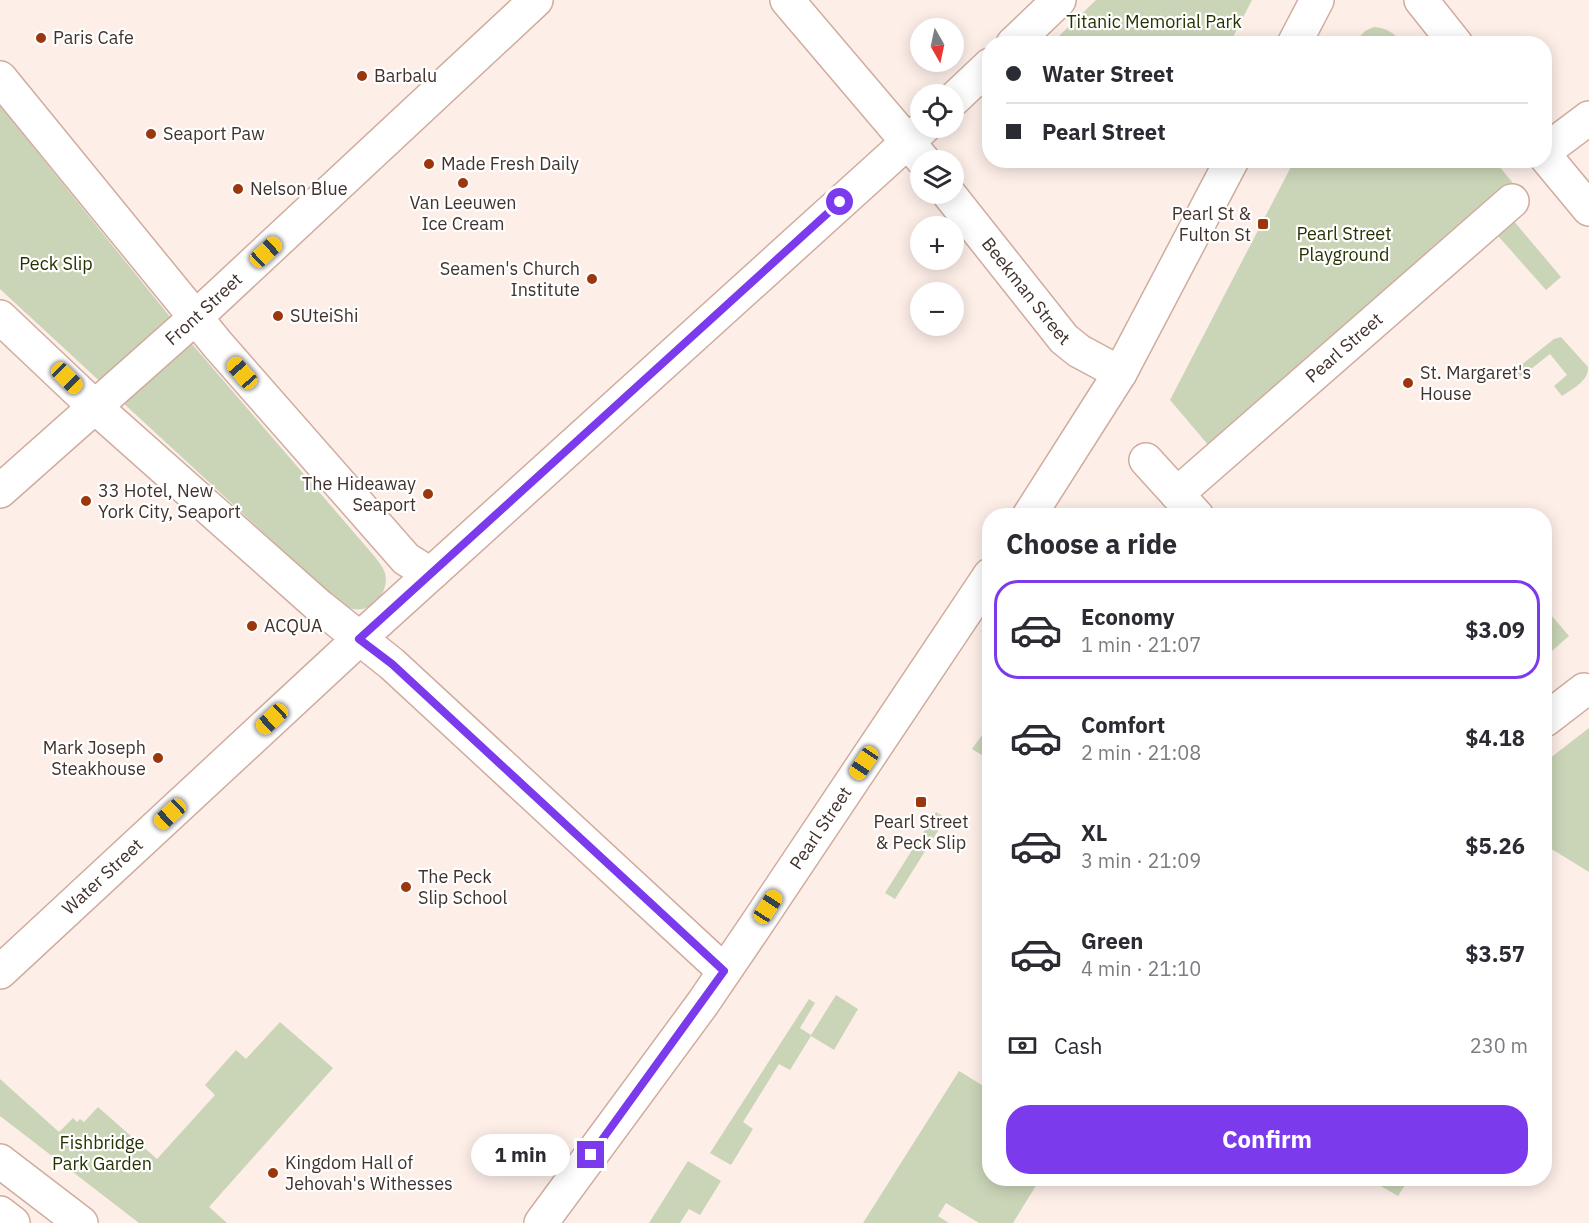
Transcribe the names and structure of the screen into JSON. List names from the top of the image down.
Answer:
{
  "streets": {
    "main road": [
      "Beekman Street",
      "Front Street",
      "Pearl Street",
      "Water Street"
    ]
  },
  "parks": [
    "Titanic Memorial Park",
    "Pearl Street Playground",
    "Peck Slip",
    "Fishbridge Park Garden"
  ],
  "places": {
    "other": [
      "Paris Cafe",
      "Barbalu",
      "Seaport Paw",
      "Made Fresh Daily",
      "Van Leeuwen Ice Cream",
      "Nelson Blue",
      "Seamen's Church Institute",
      "SUteiShi",
      "St. Margaret's House",
      "The Hideaway Seaport",
      "33 Hotel, New York City, Seaport",
      "ACQUA",
      "Mark Joseph Steakhouse",
      "The Peck Slip School",
      "Kingdom Hall of Jehovah's Withesses"
    ],
    "transit": ["Pearl St & Fulton St", "Pearl Street & Peck Slip"]
  },
  "north": "bottom",
  "page": {
    "map_buttons": ["+", "−"],
    "banner": ["Water Street", "Pearl Street"],
    "heading": "Choose a ride",
    "list": [
      {
        "name": "Economy",
        "note": "1 min · 21:07",
        "value": "$3.09"
      },
      {
        "name": "Comfort",
        "note": "2 min · 21:08",
        "value": "$4.18"
      },
      {
        "name": "XL",
        "note": "3 min · 21:09",
        "value": "$5.26"
      },
      {
        "name": "Green",
        "note": "4 min · 21:10",
        "value": "$3.57"
      }
    ],
    "pay": ["Cash", "230 m"],
    "buttons": "Confirm",
    "bubble": "1 min"
  }
}
